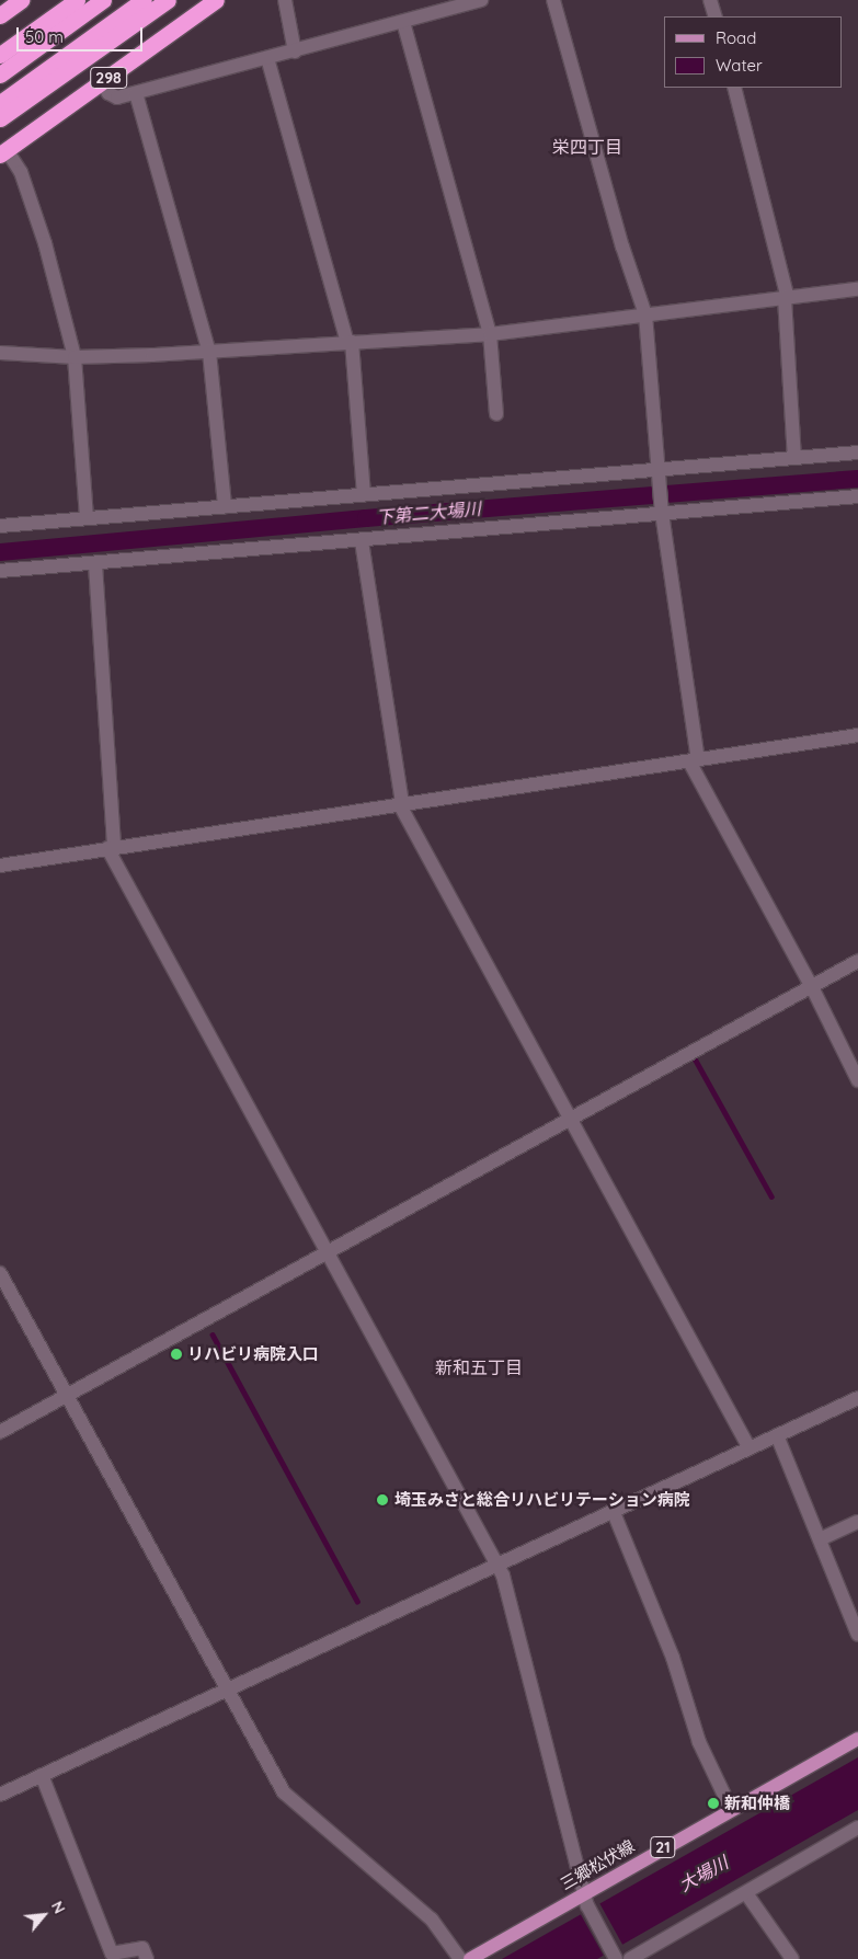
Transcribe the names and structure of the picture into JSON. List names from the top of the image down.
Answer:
{
  "streets": {
    "highway": ["298"],
    "main road": ["21", "三郷松伏線"]
  },
  "districts": ["栄四丁目", "新和五丁目"],
  "water": ["下第二大場川", "大場川"],
  "places": ["リハビリ病院入口", "埼玉みさと総合リハビリテーション病院", "新和仲橋"],
  "legend": ["Road", "Water"],
  "scale_bar": "50 m",
  "north": "top right"
}
